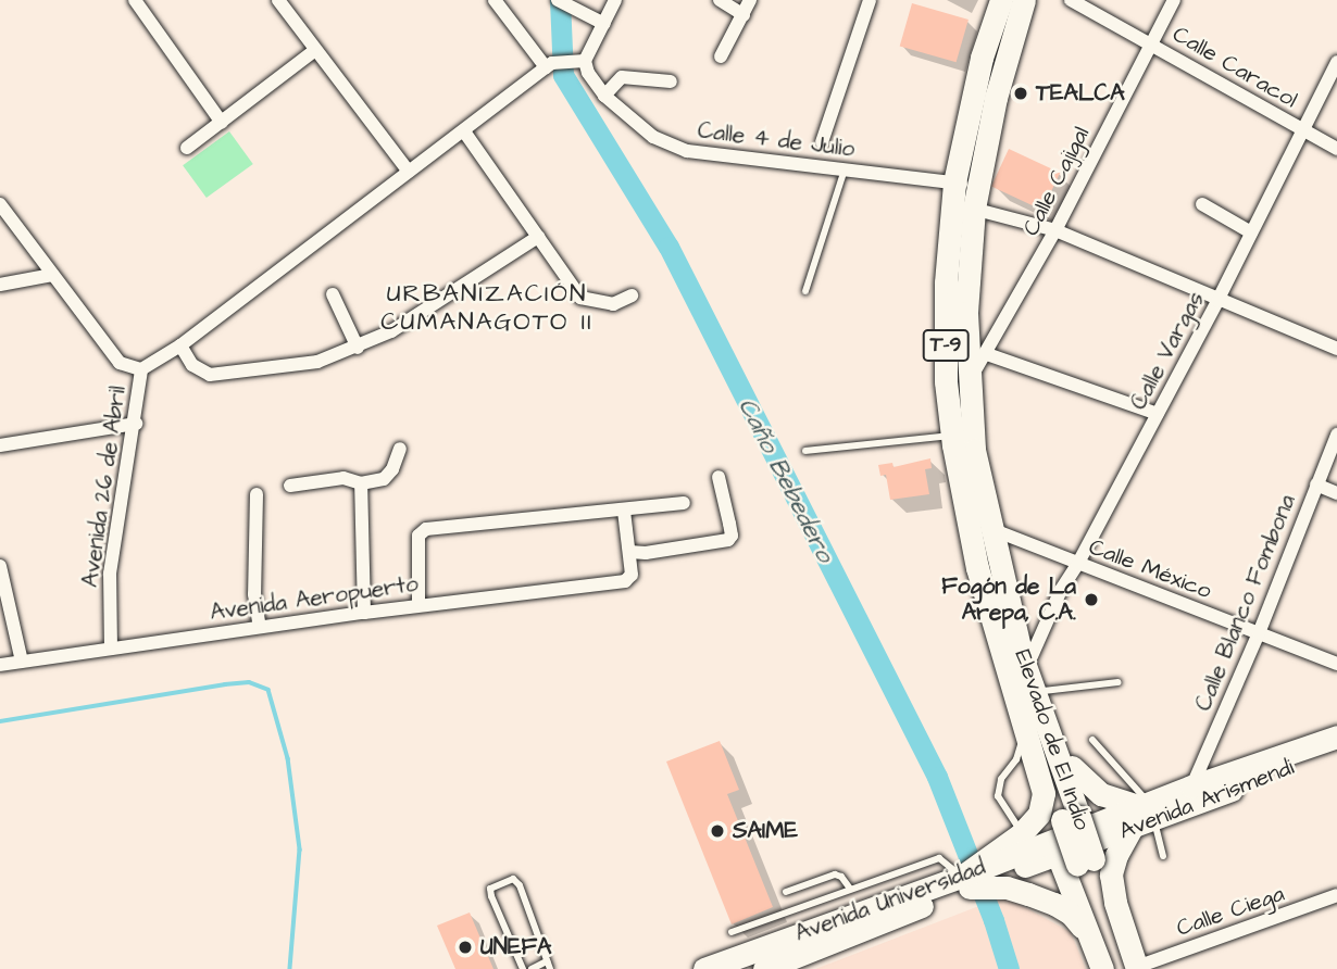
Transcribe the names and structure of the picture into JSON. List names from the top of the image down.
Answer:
{
  "streets": {
    "main road": [
      "T-9",
      "Elevado de El Indio",
      "Avenida Arismendi",
      "Avenida Universidad"
    ],
    "street": [
      "Calle Caracol",
      "Calle 4 de Julio",
      "Calle Cajigal",
      "Calle Vargas",
      "Avenida 26 de Abril",
      "Calle México",
      "Avenida Aeropuerto",
      "Calle Blanco Fombona",
      "Calle Ciega"
    ]
  },
  "crossings": [
    ["Calle Caracol", "Calle Cajigal"],
    ["Calle Caracol", "Calle Vargas"],
    ["Calle 4 de Julio", "Calle Cajigal"],
    ["Calle 4 de Julio", "T-9"],
    ["Calle 4 de Julio", "Calle Vargas"],
    ["Calle Cajigal", "T-9"],
    ["T-9", "Calle Vargas"],
    ["T-9", "Calle México"],
    ["T-9", "Elevado de El Indio"],
    ["T-9", "Avenida Arismendi"],
    ["T-9", "Avenida Universidad"],
    ["Calle Vargas", "Calle México"],
    ["Calle Vargas", "Elevado de El Indio"],
    ["Avenida 26 de Abril", "Avenida Aeropuerto"],
    ["Calle México", "Calle Blanco Fombona"],
    ["Calle Blanco Fombona", "Avenida Arismendi"],
    ["Elevado de El Indio", "Avenida Arismendi"],
    ["Elevado de El Indio", "Avenida Universidad"],
    ["Elevado de El Indio", "Calle Ciega"],
    ["Avenida Arismendi", "Avenida Universidad"]
  ],
  "districts": ["URBANIZACIÓN CUMANAGOTO II"],
  "water": ["Caño Bebedero"],
  "places": [
    "TEALCA",
    "Fogón de La Arepa, C.A.",
    "SAIME",
    "UNEFA"
  ]
}
